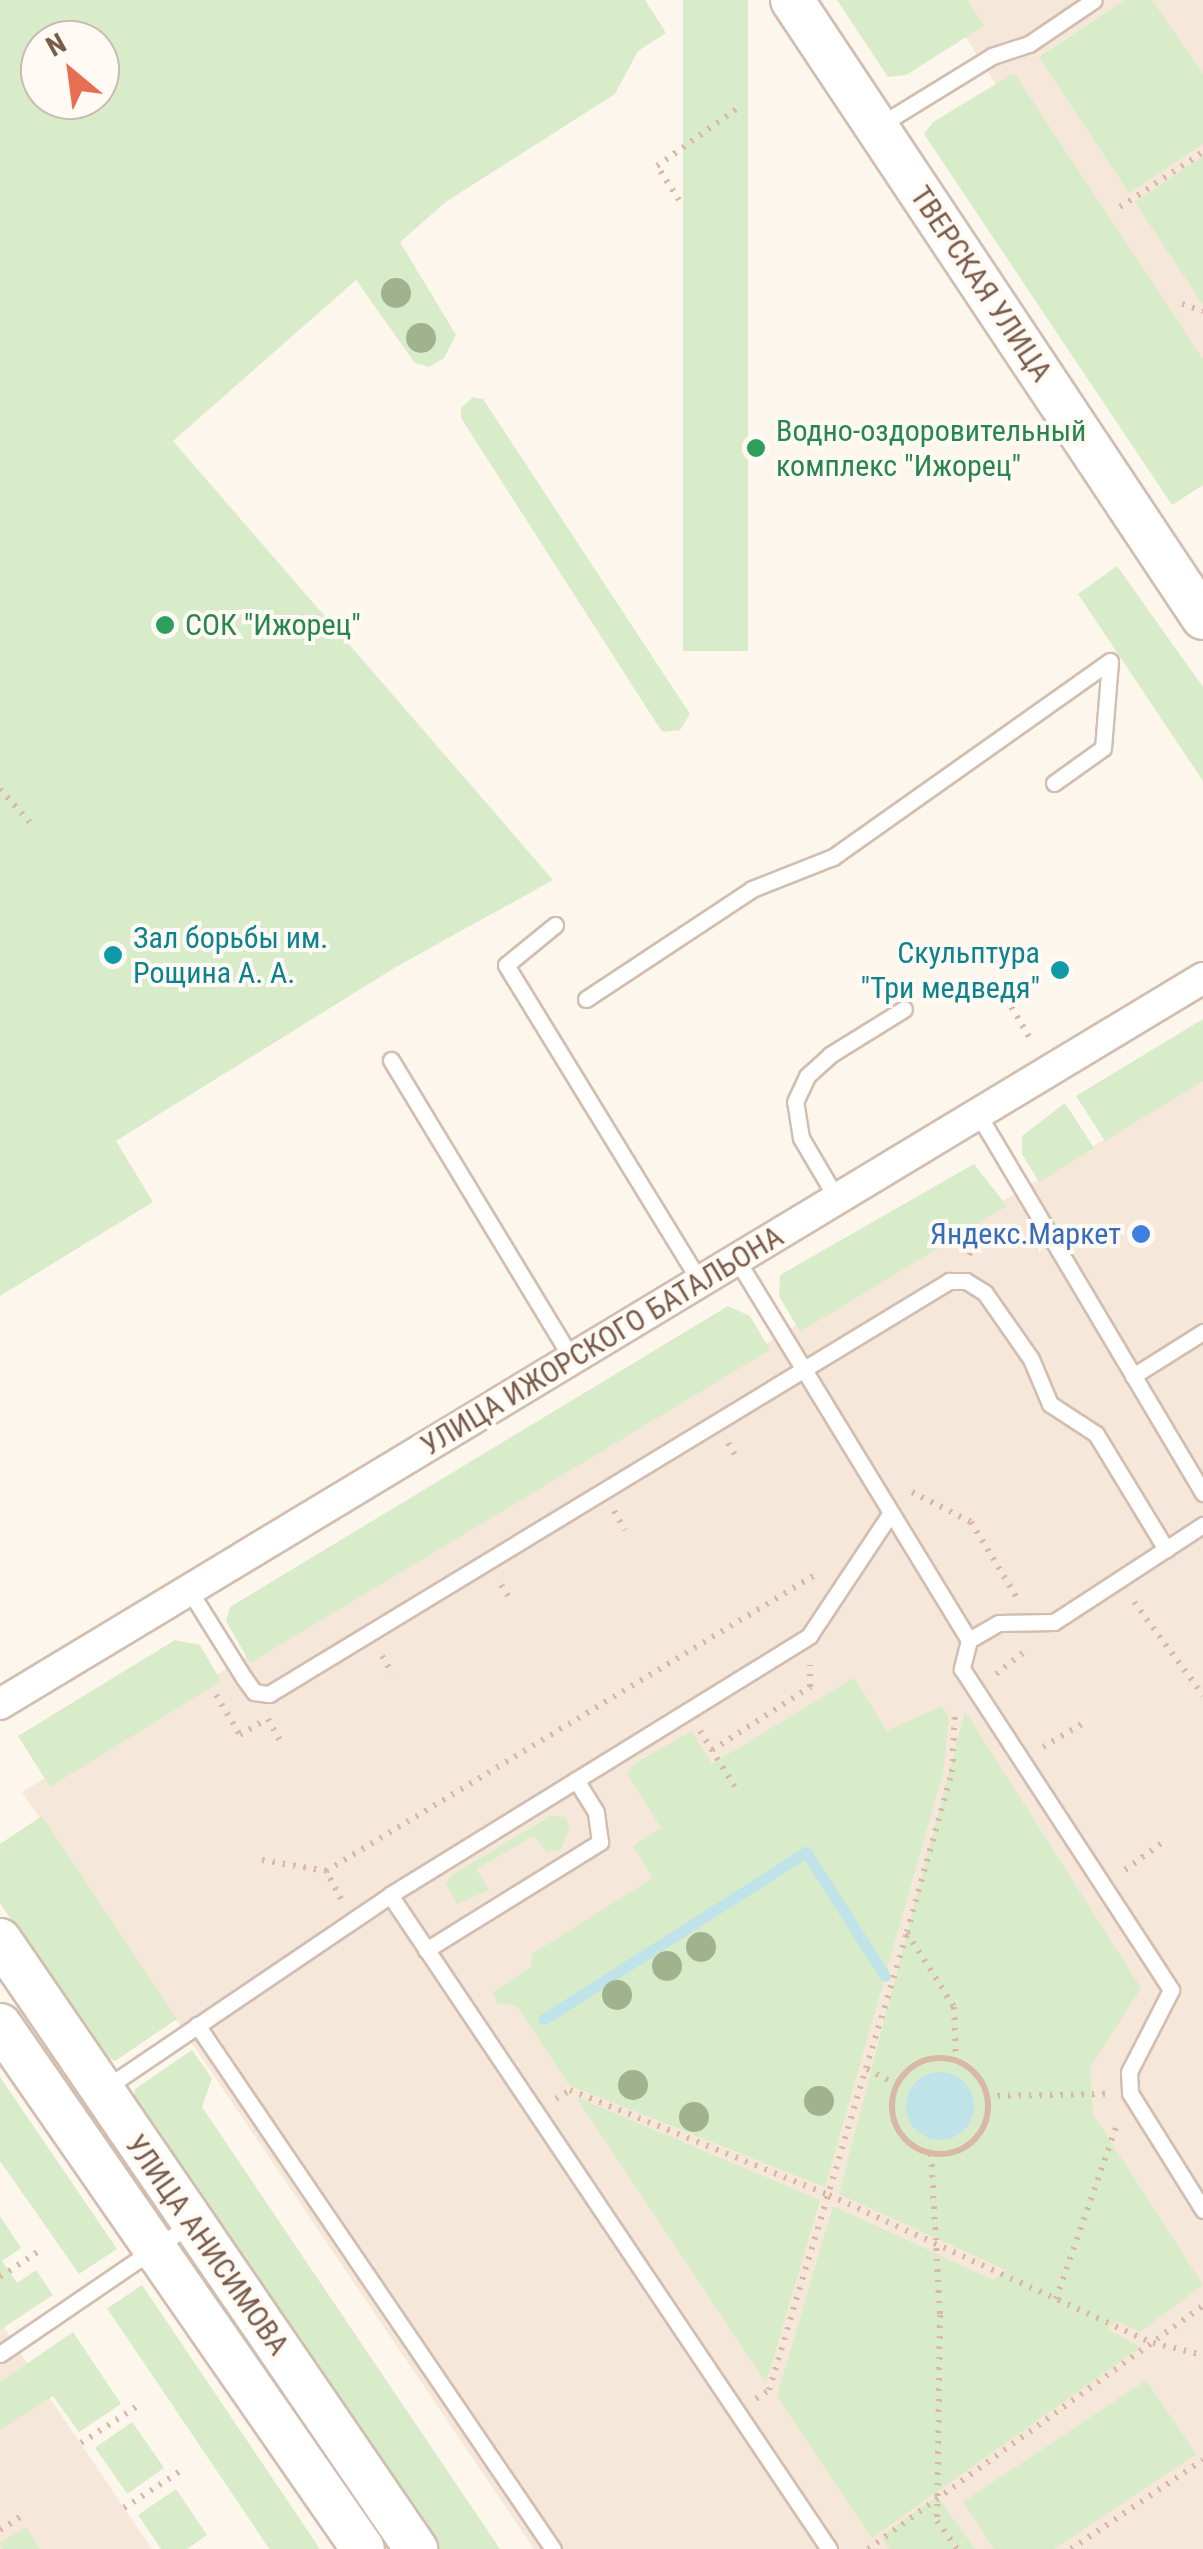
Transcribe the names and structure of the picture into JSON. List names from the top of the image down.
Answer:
{
  "streets": {
    "main road": ["ТВЕРСКАЯ УЛИЦА", "УЛИЦА АНИСИМОВА"],
    "street": ["УЛИЦА ИЖОРСКОГО БАТАЛЬОНА"]
  },
  "places": [
    "Водно-оздоровительный комплекс \"Ижорец\"",
    "СОК \"Ижорец\"",
    "Зал борьбы им. Рощина А. А.",
    "Скульптура \"Три медведя\"",
    "Яндекс.Маркет"
  ],
  "north": "top left"
}
